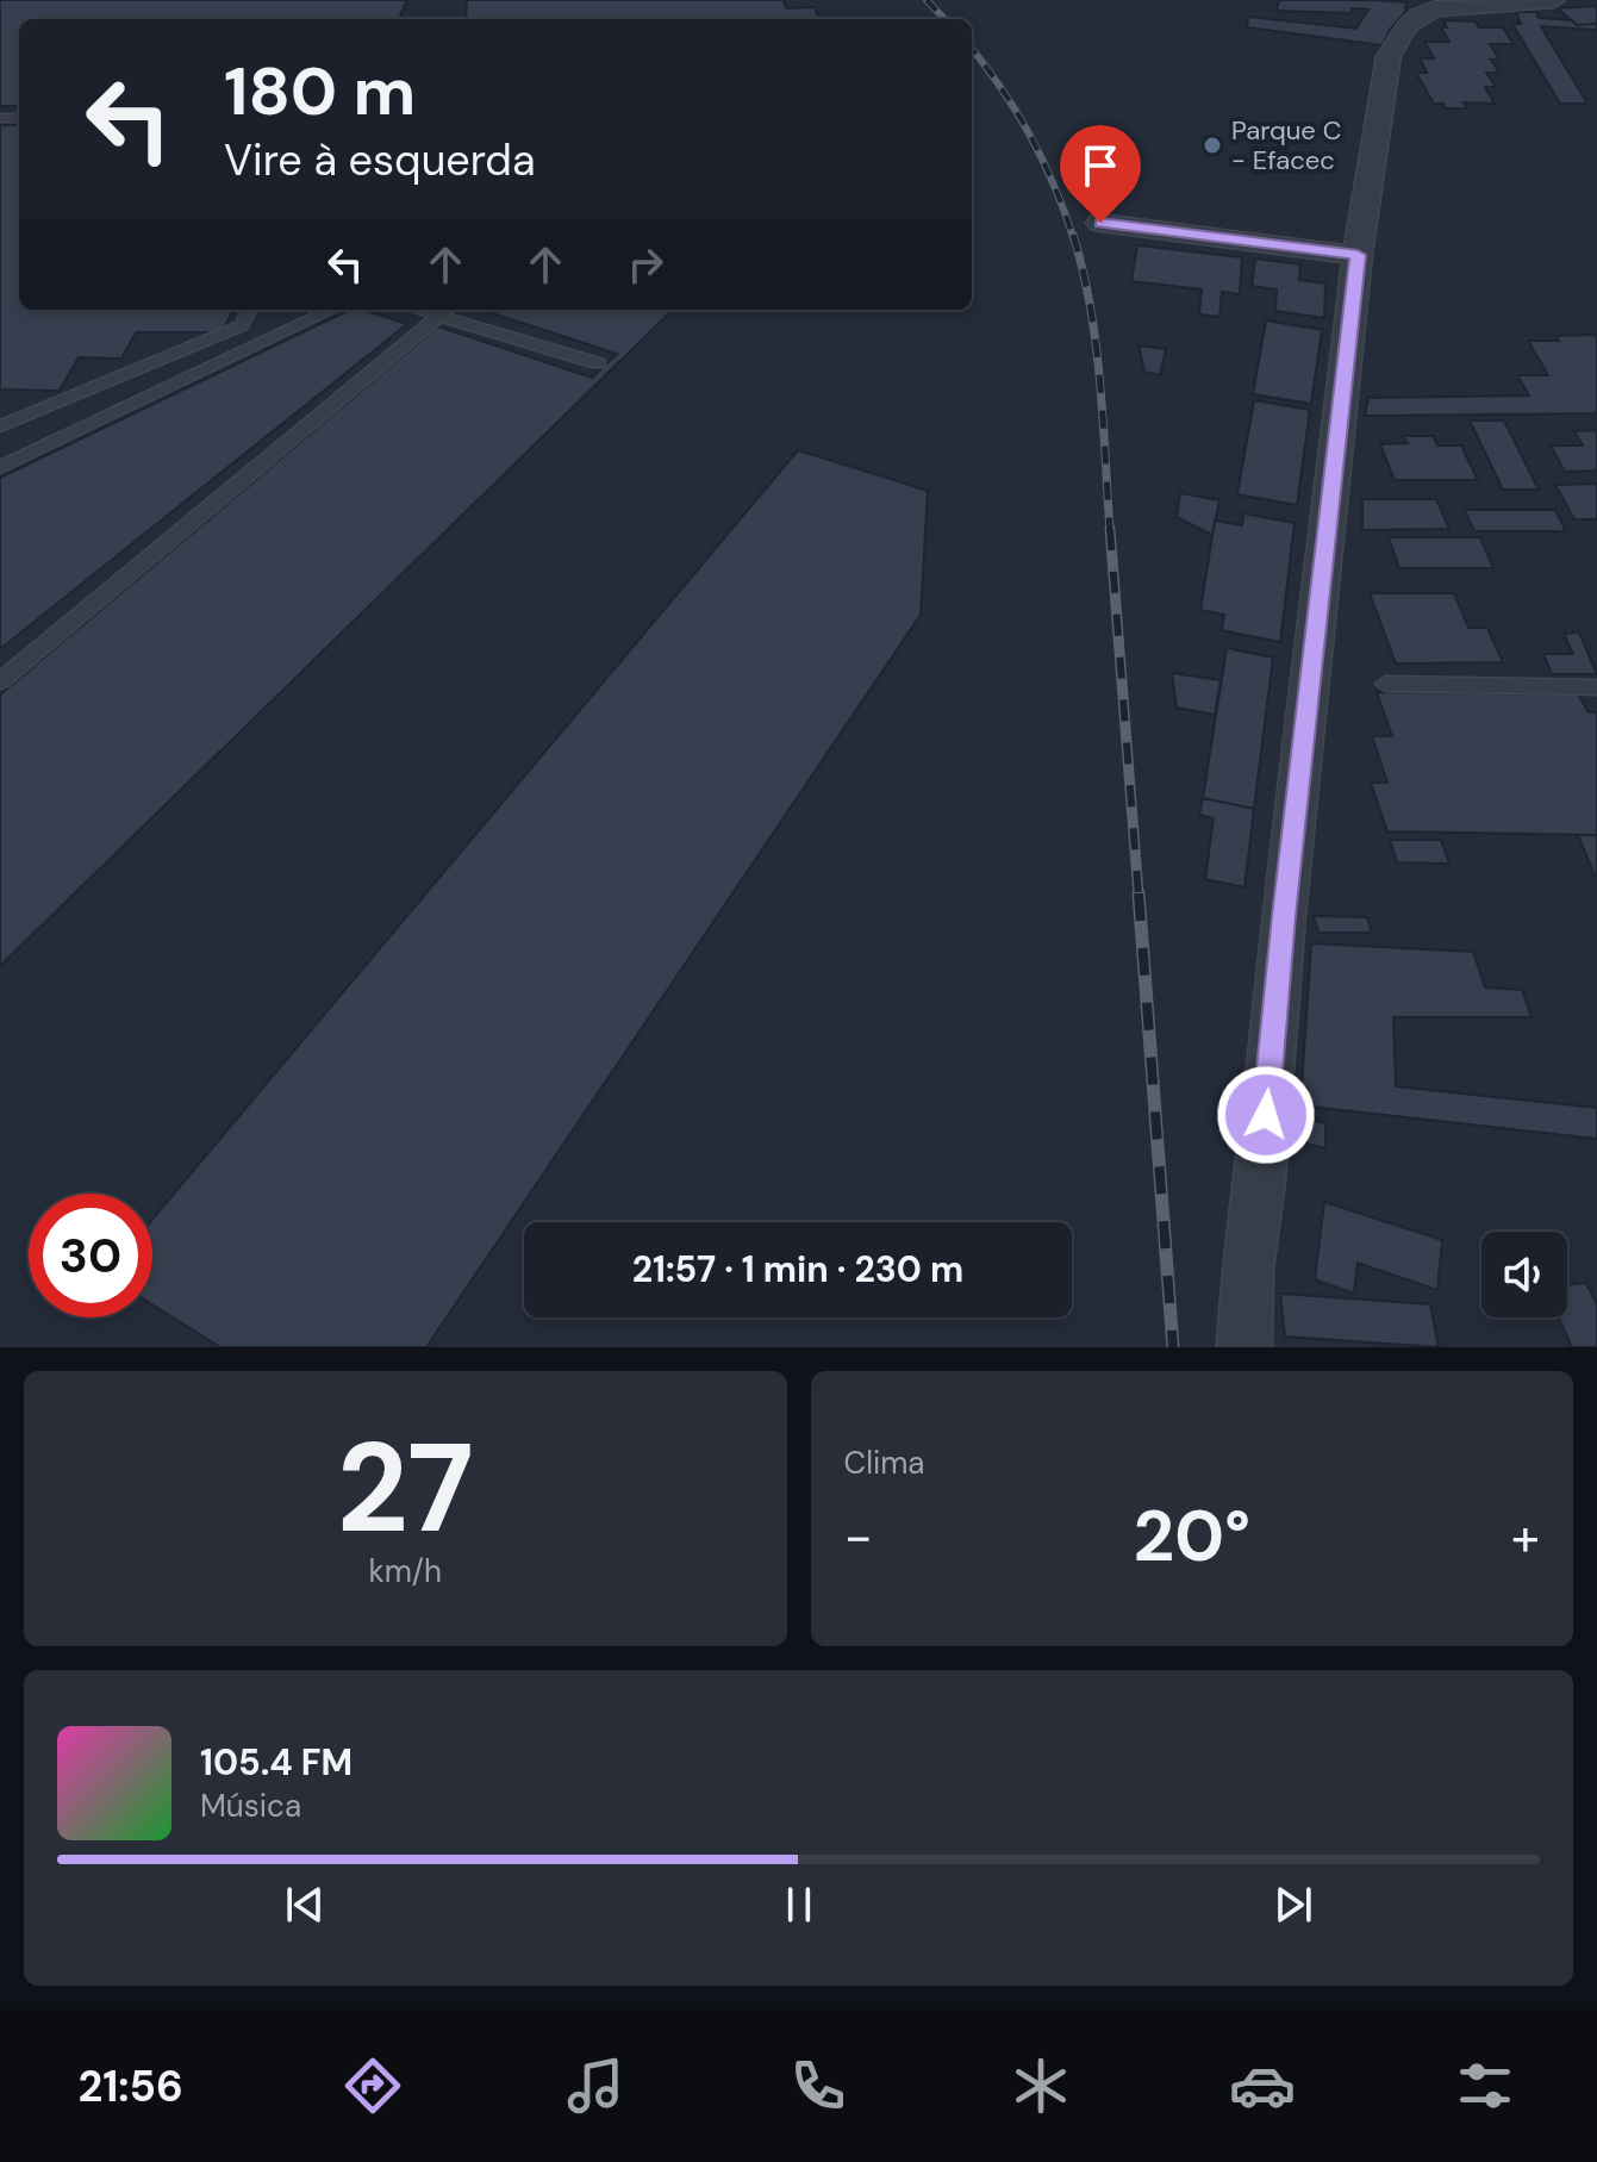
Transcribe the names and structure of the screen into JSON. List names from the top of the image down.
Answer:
{
  "places": ["Parque C - Efacec"],
  "page": {
    "turn": ["180 m", "Vire à esquerda"],
    "limit": "30",
    "trip": "21:57 · 1 min · 230 m",
    "tile": [
      ["27", "km/h"],
      "Clima"
    ],
    "heat": ["−", "20°", "+"],
    "song": ["105.4 FM", "Música"],
    "tabs": "21:56"
  }
}
